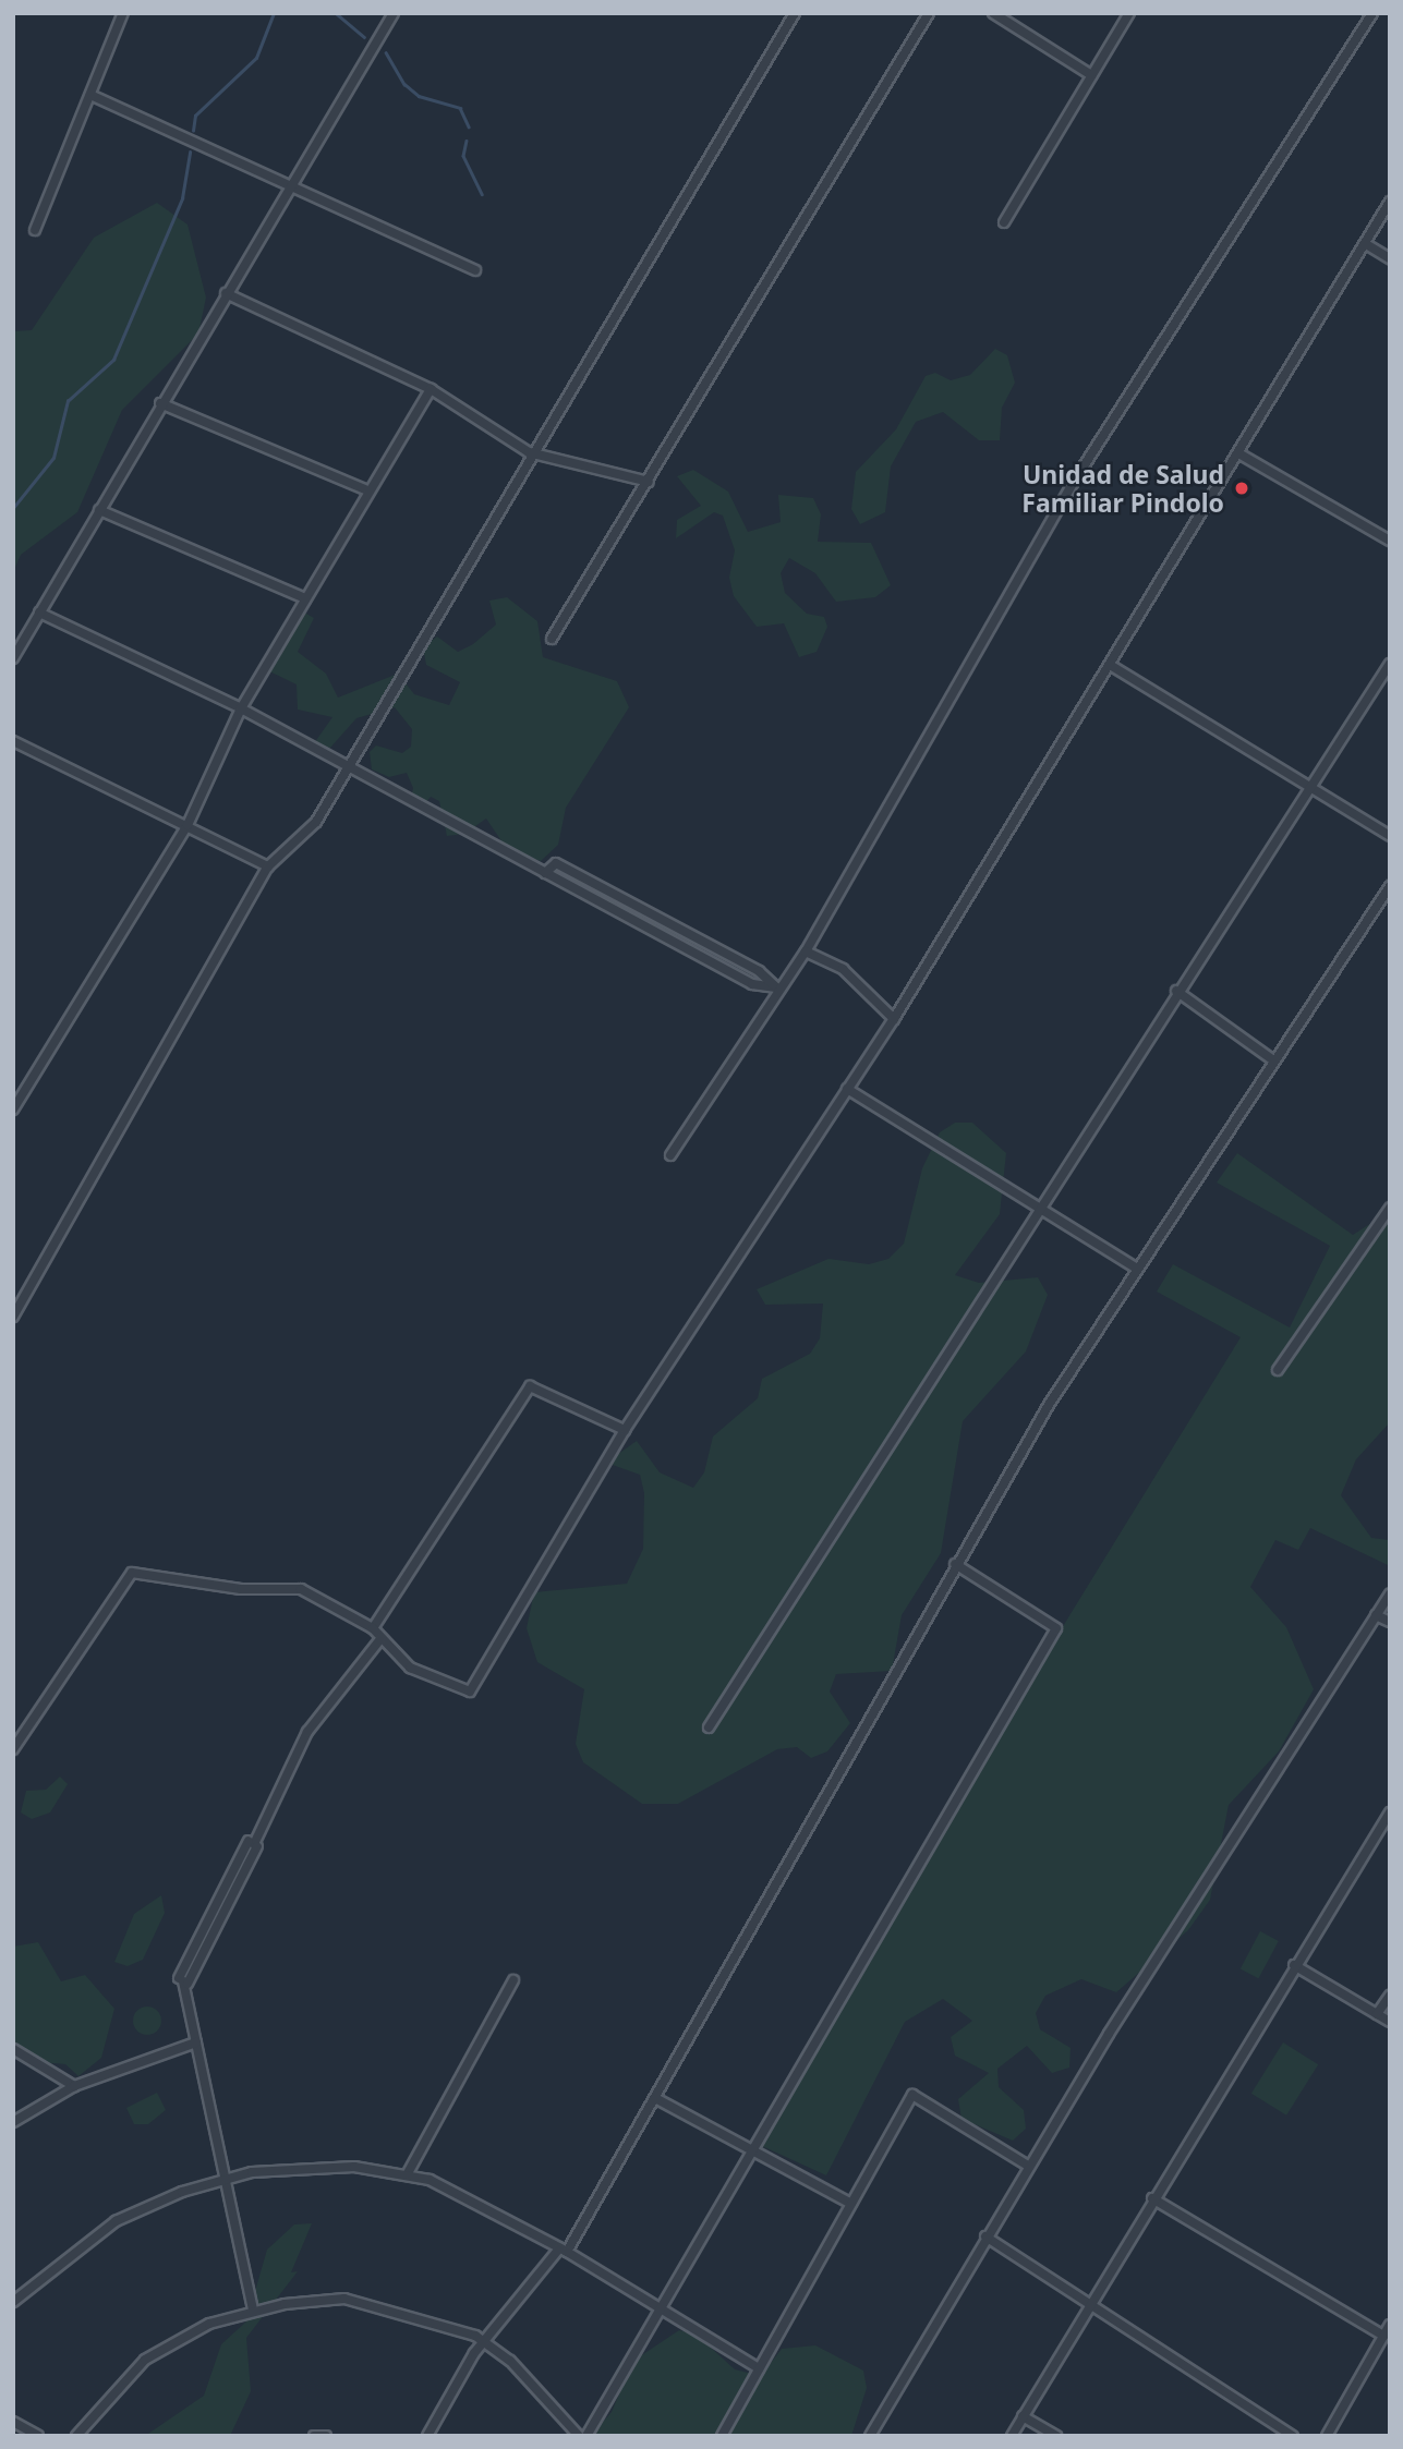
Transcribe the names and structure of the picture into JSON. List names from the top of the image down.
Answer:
{
  "places": ["Unidad de Salud Familiar Pindolo"]
}
